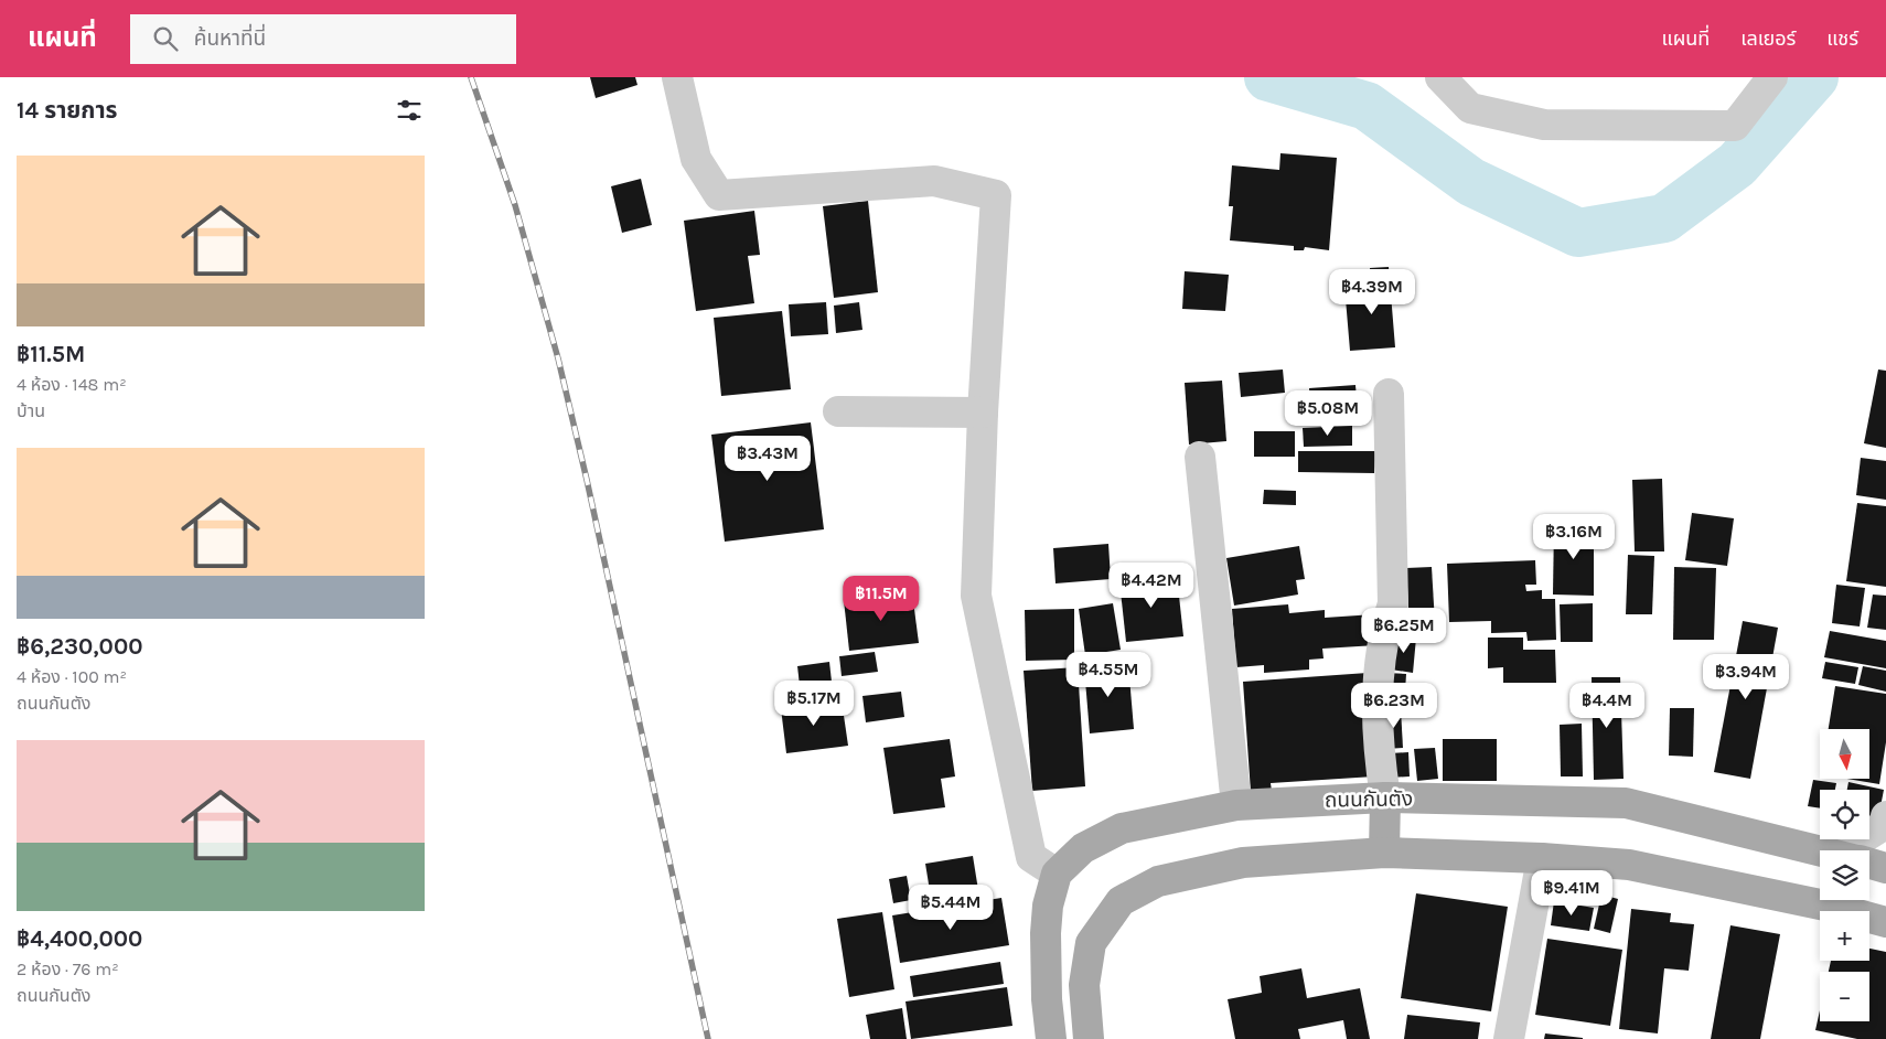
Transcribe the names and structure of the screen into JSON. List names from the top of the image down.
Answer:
{
  "streets": {
    "main road": ["ถนนกันตัง"]
  },
  "north": "bottom",
  "page": {
    "header": "แผนที่",
    "search": "ค้นหาที่นี่",
    "nav": ["แผนที่", "เลเยอร์", "แชร์"],
    "heading": "14 รายการ",
    "list": [
      {
        "name": "฿11.5M",
        "note": "4 ห้อง · 148 m² · บ้าน"
      },
      {
        "name": "฿6,230,000",
        "note": "4 ห้อง · 100 m² · ถนนกันตัง"
      },
      {
        "name": "฿4,400,000",
        "note": "2 ห้อง · 76 m² · ถนนกันตัง"
      }
    ],
    "price": [
      "฿4.39M",
      "฿5.08M",
      "฿3.43M",
      "฿3.16M",
      "฿4.42M",
      "฿11.5M",
      "฿6.25M",
      "฿4.55M",
      "฿3.94M",
      "฿5.17M",
      "฿6.23M",
      "฿4.4M",
      "฿9.41M",
      "฿5.44M"
    ],
    "map_buttons": ["+", "−"]
  }
}
